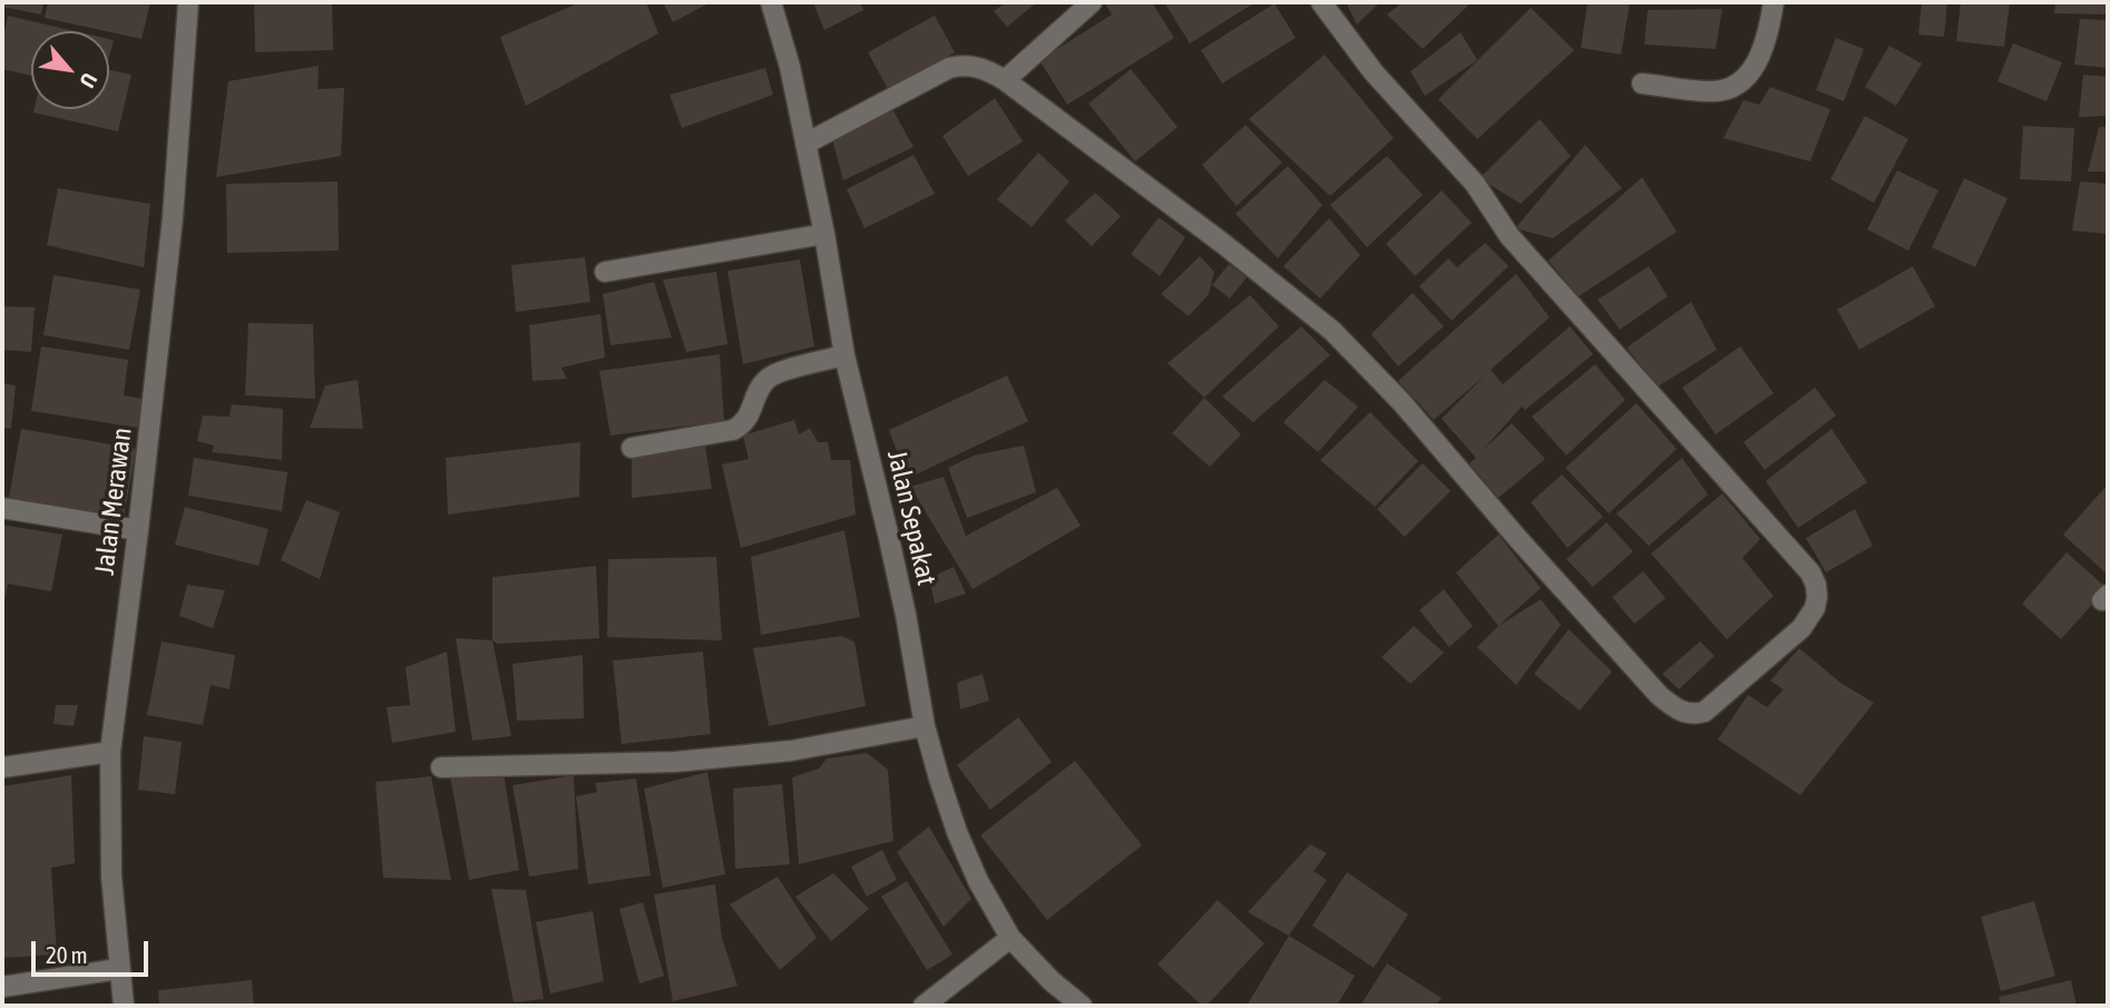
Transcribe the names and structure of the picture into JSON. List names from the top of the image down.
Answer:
{
  "streets": {
    "street": ["Jalan Merawan", "Jalan Sepakat"]
  },
  "scale_bar": "20 m",
  "north": "bottom right"
}
